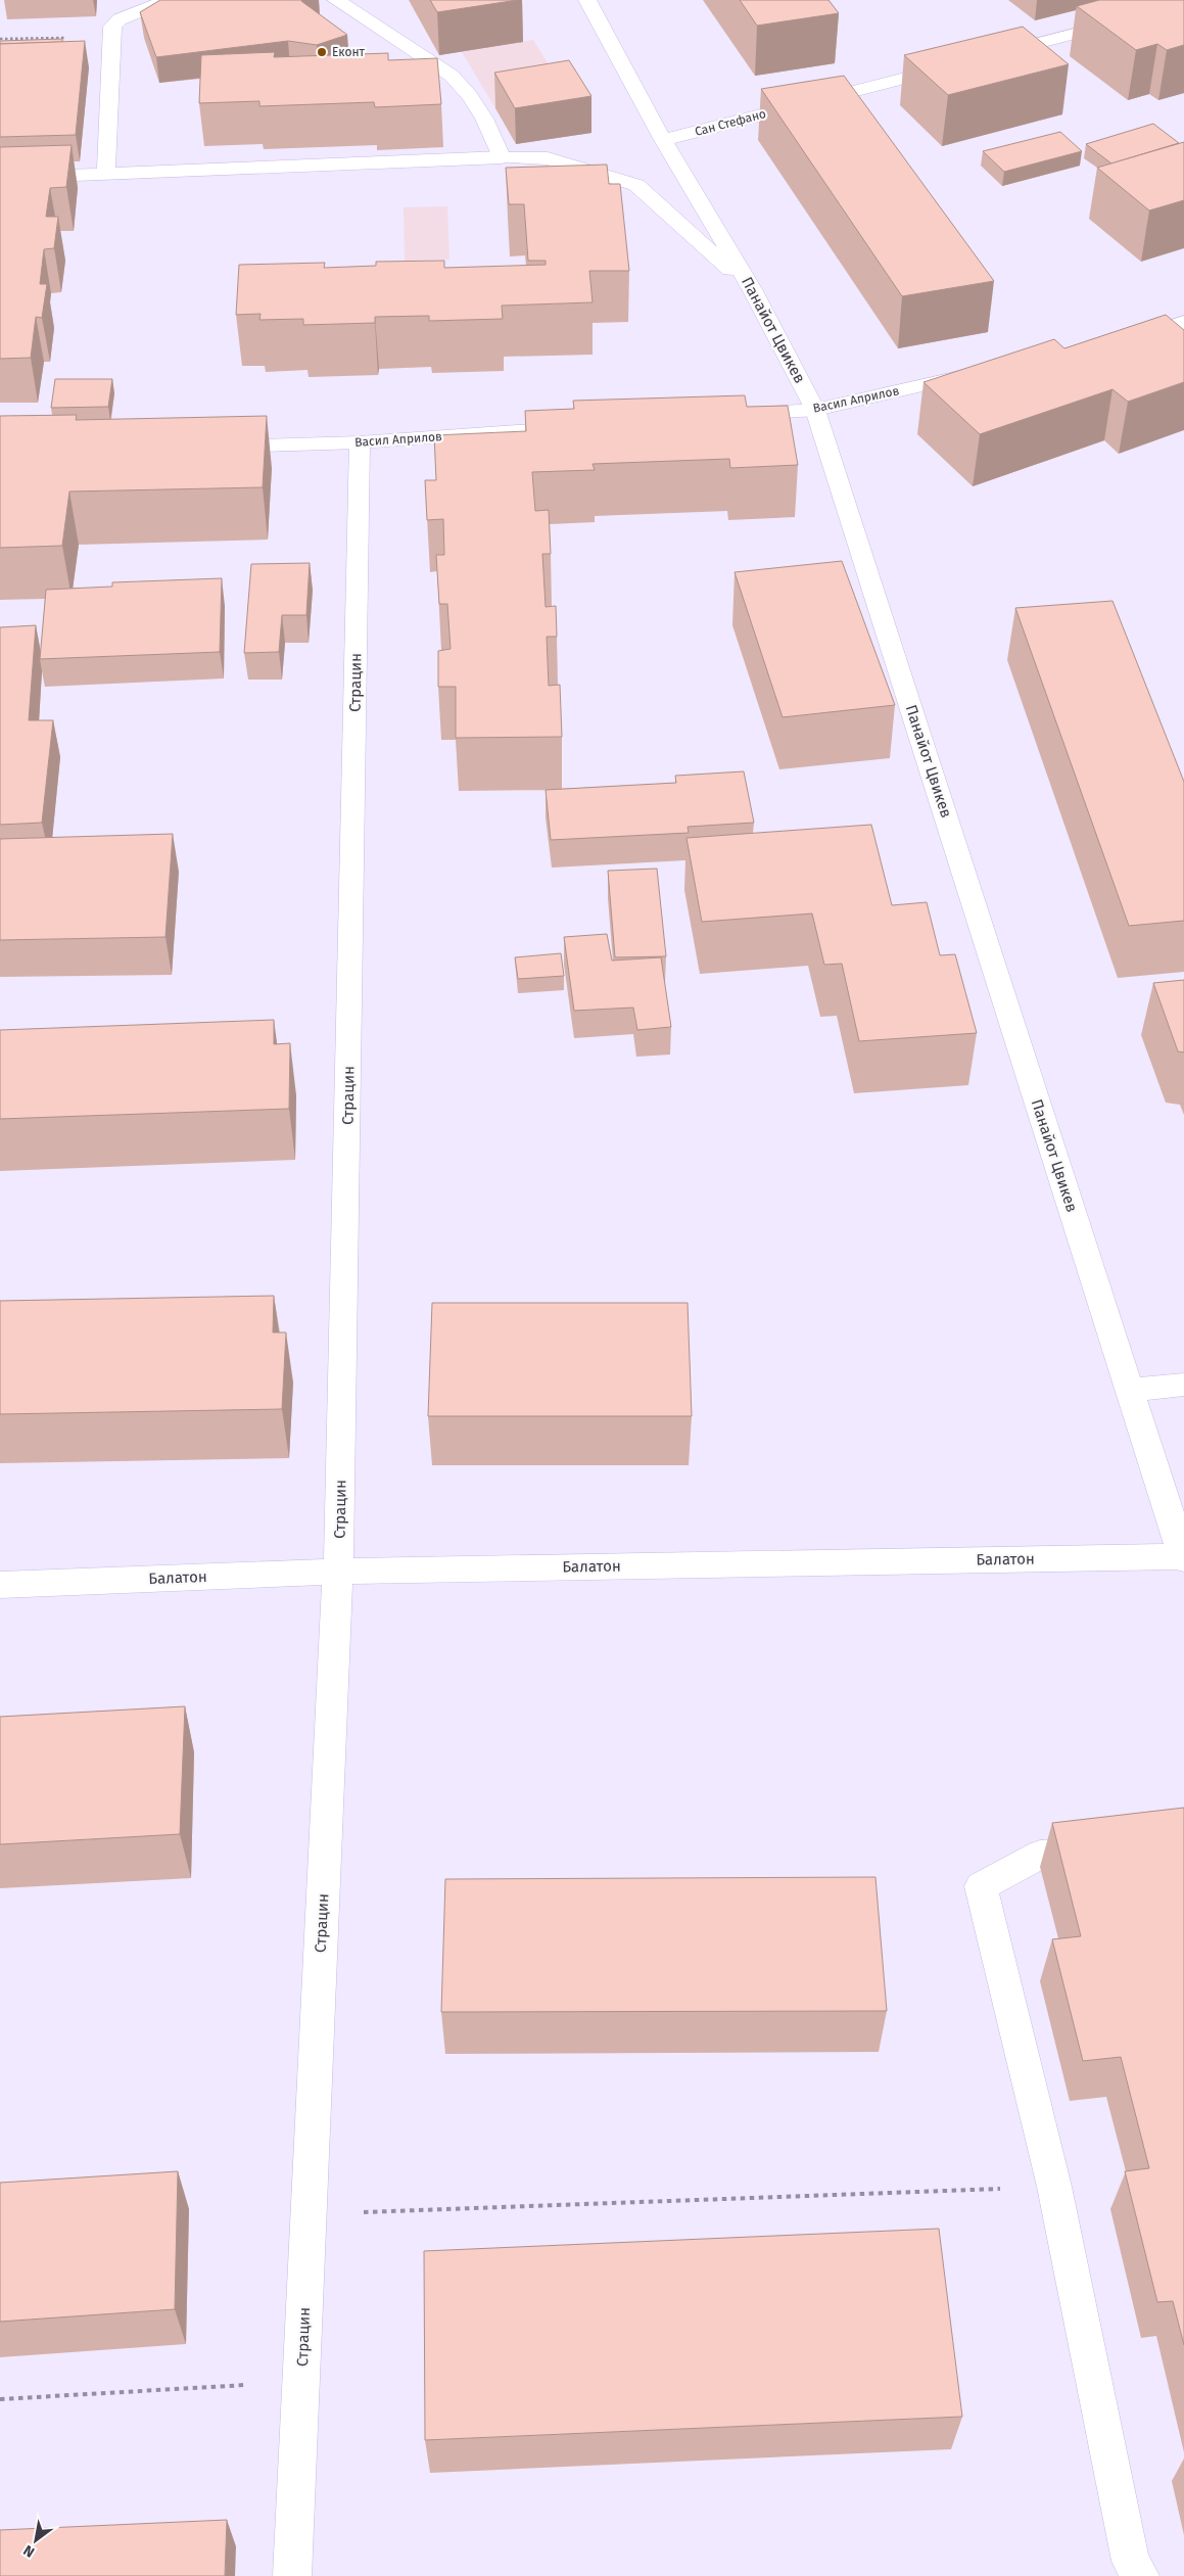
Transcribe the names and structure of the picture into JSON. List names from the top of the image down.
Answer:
{
  "streets": {
    "street": [
      "Сан Стефано",
      "Панайот Цвикев",
      "Васил Априлов",
      "Страцин",
      "Балатон"
    ]
  },
  "crossings": [
    ["Сан Стефано", "Панайот Цвикев"],
    ["Панайот Цвикев", "Васил Априлов"],
    ["Панайот Цвикев", "Балатон"],
    ["Васил Априлов", "Страцин"],
    ["Страцин", "Балатон"]
  ],
  "places": ["Еконт"],
  "north": "bottom left"
}
